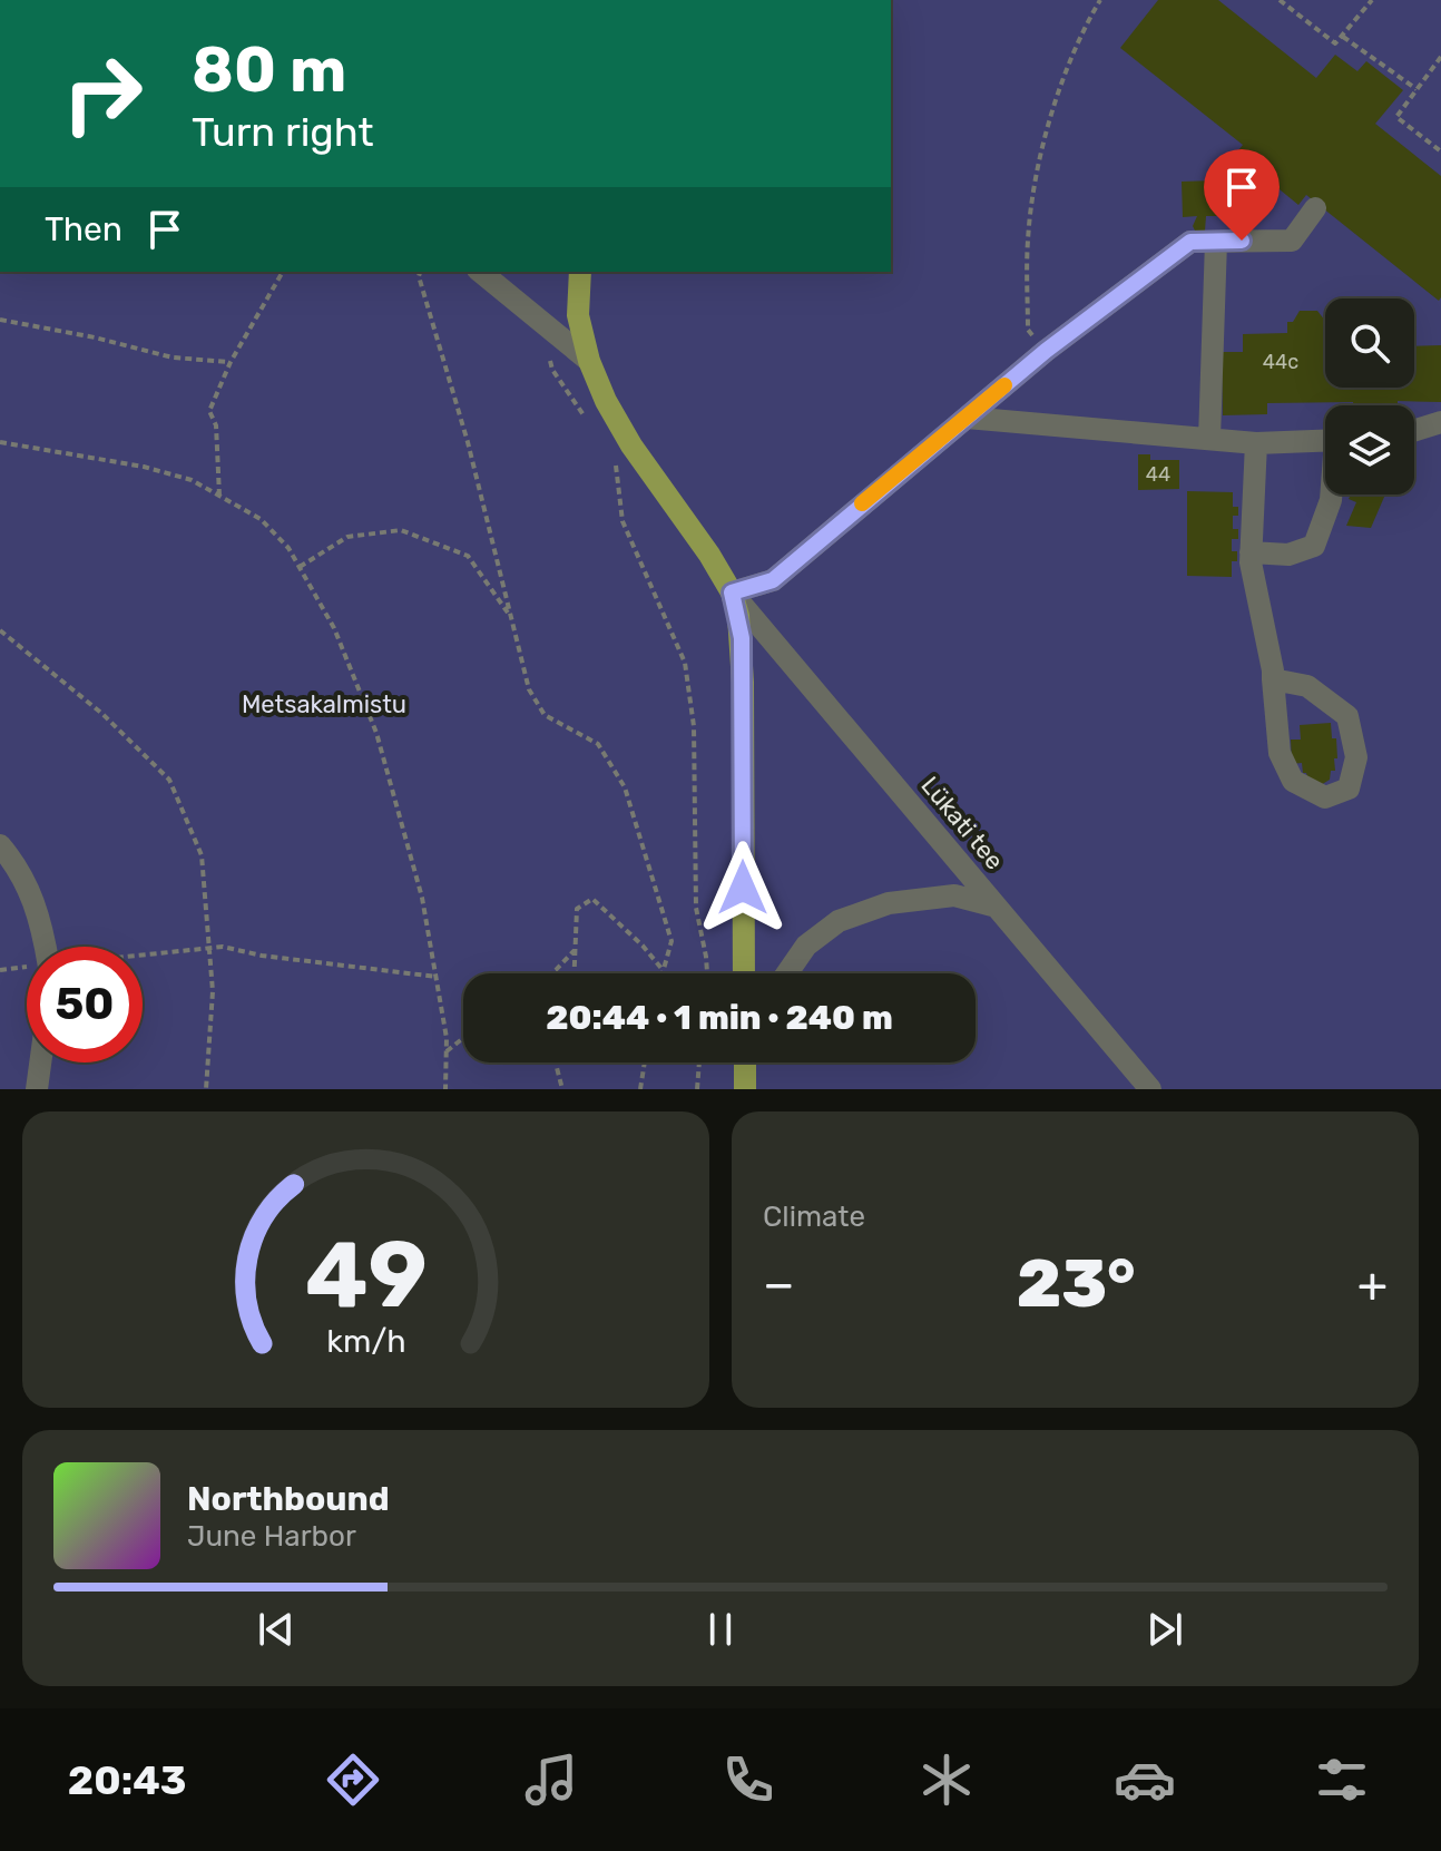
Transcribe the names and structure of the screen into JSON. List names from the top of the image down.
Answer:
{
  "streets": {
    "street": ["Lükati tee"]
  },
  "parks": ["Metsakalmistu"],
  "house_numbers": ["44c", "44"],
  "page": {
    "turn": ["80 m", "Turn right"],
    "then": "Then",
    "limit": "50",
    "trip": "20:44 · 1 min · 240 m",
    "tile": "Climate",
    "heat": ["−", "23°", "+"],
    "song": ["Northbound", "June Harbor"],
    "tabs": "20:43",
    "gauge": ["49", "km/h"]
  }
}
